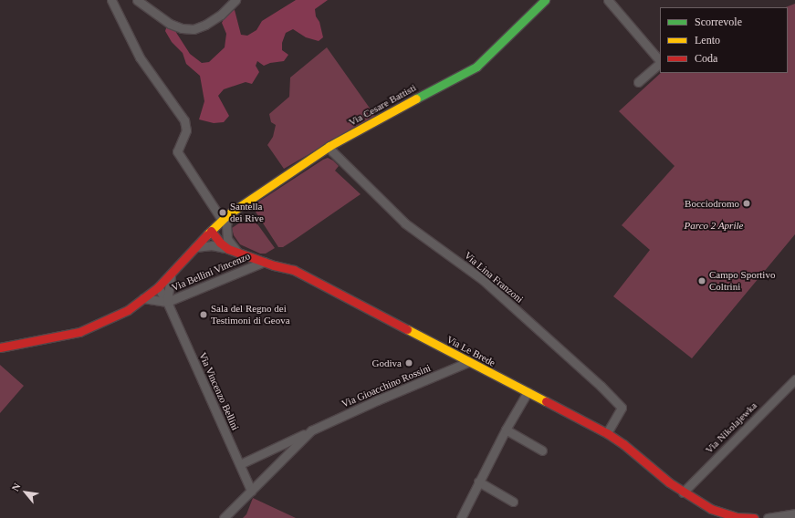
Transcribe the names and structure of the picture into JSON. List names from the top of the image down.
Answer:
{
  "streets": {
    "street": [
      "Via Cesare Battisti",
      "Via Bellini Vincenzo",
      "Via Lina Franzoni",
      "Via Le Brede",
      "Via Gioacchino Rossini",
      "Via Vincenzo Bellini",
      "Via Nikolajewka"
    ]
  },
  "crossings": [
    ["Via Cesare Battisti", "Via Lina Franzoni"],
    ["Via Cesare Battisti", "Via Le Brede"],
    ["Via Cesare Battisti", "Via Vincenzo Bellini"],
    ["Via Bellini Vincenzo", "Via Le Brede"],
    ["Via Bellini Vincenzo", "Via Vincenzo Bellini"],
    ["Via Lina Franzoni", "Via Le Brede"],
    ["Via Le Brede", "Via Gioacchino Rossini"],
    ["Via Le Brede", "Via Nikolajewka"],
    ["Via Gioacchino Rossini", "Via Vincenzo Bellini"]
  ],
  "parks": ["Parco 2 Aprile"],
  "places": [
    "Bocciodromo",
    "Santella dei Rive",
    "Campo Sportivo Coltrini",
    "Sala del Regno dei Testimoni di Geova",
    "Godiva"
  ],
  "legend": ["Scorrevole", "Lento", "Coda"],
  "north": "top left"
}
